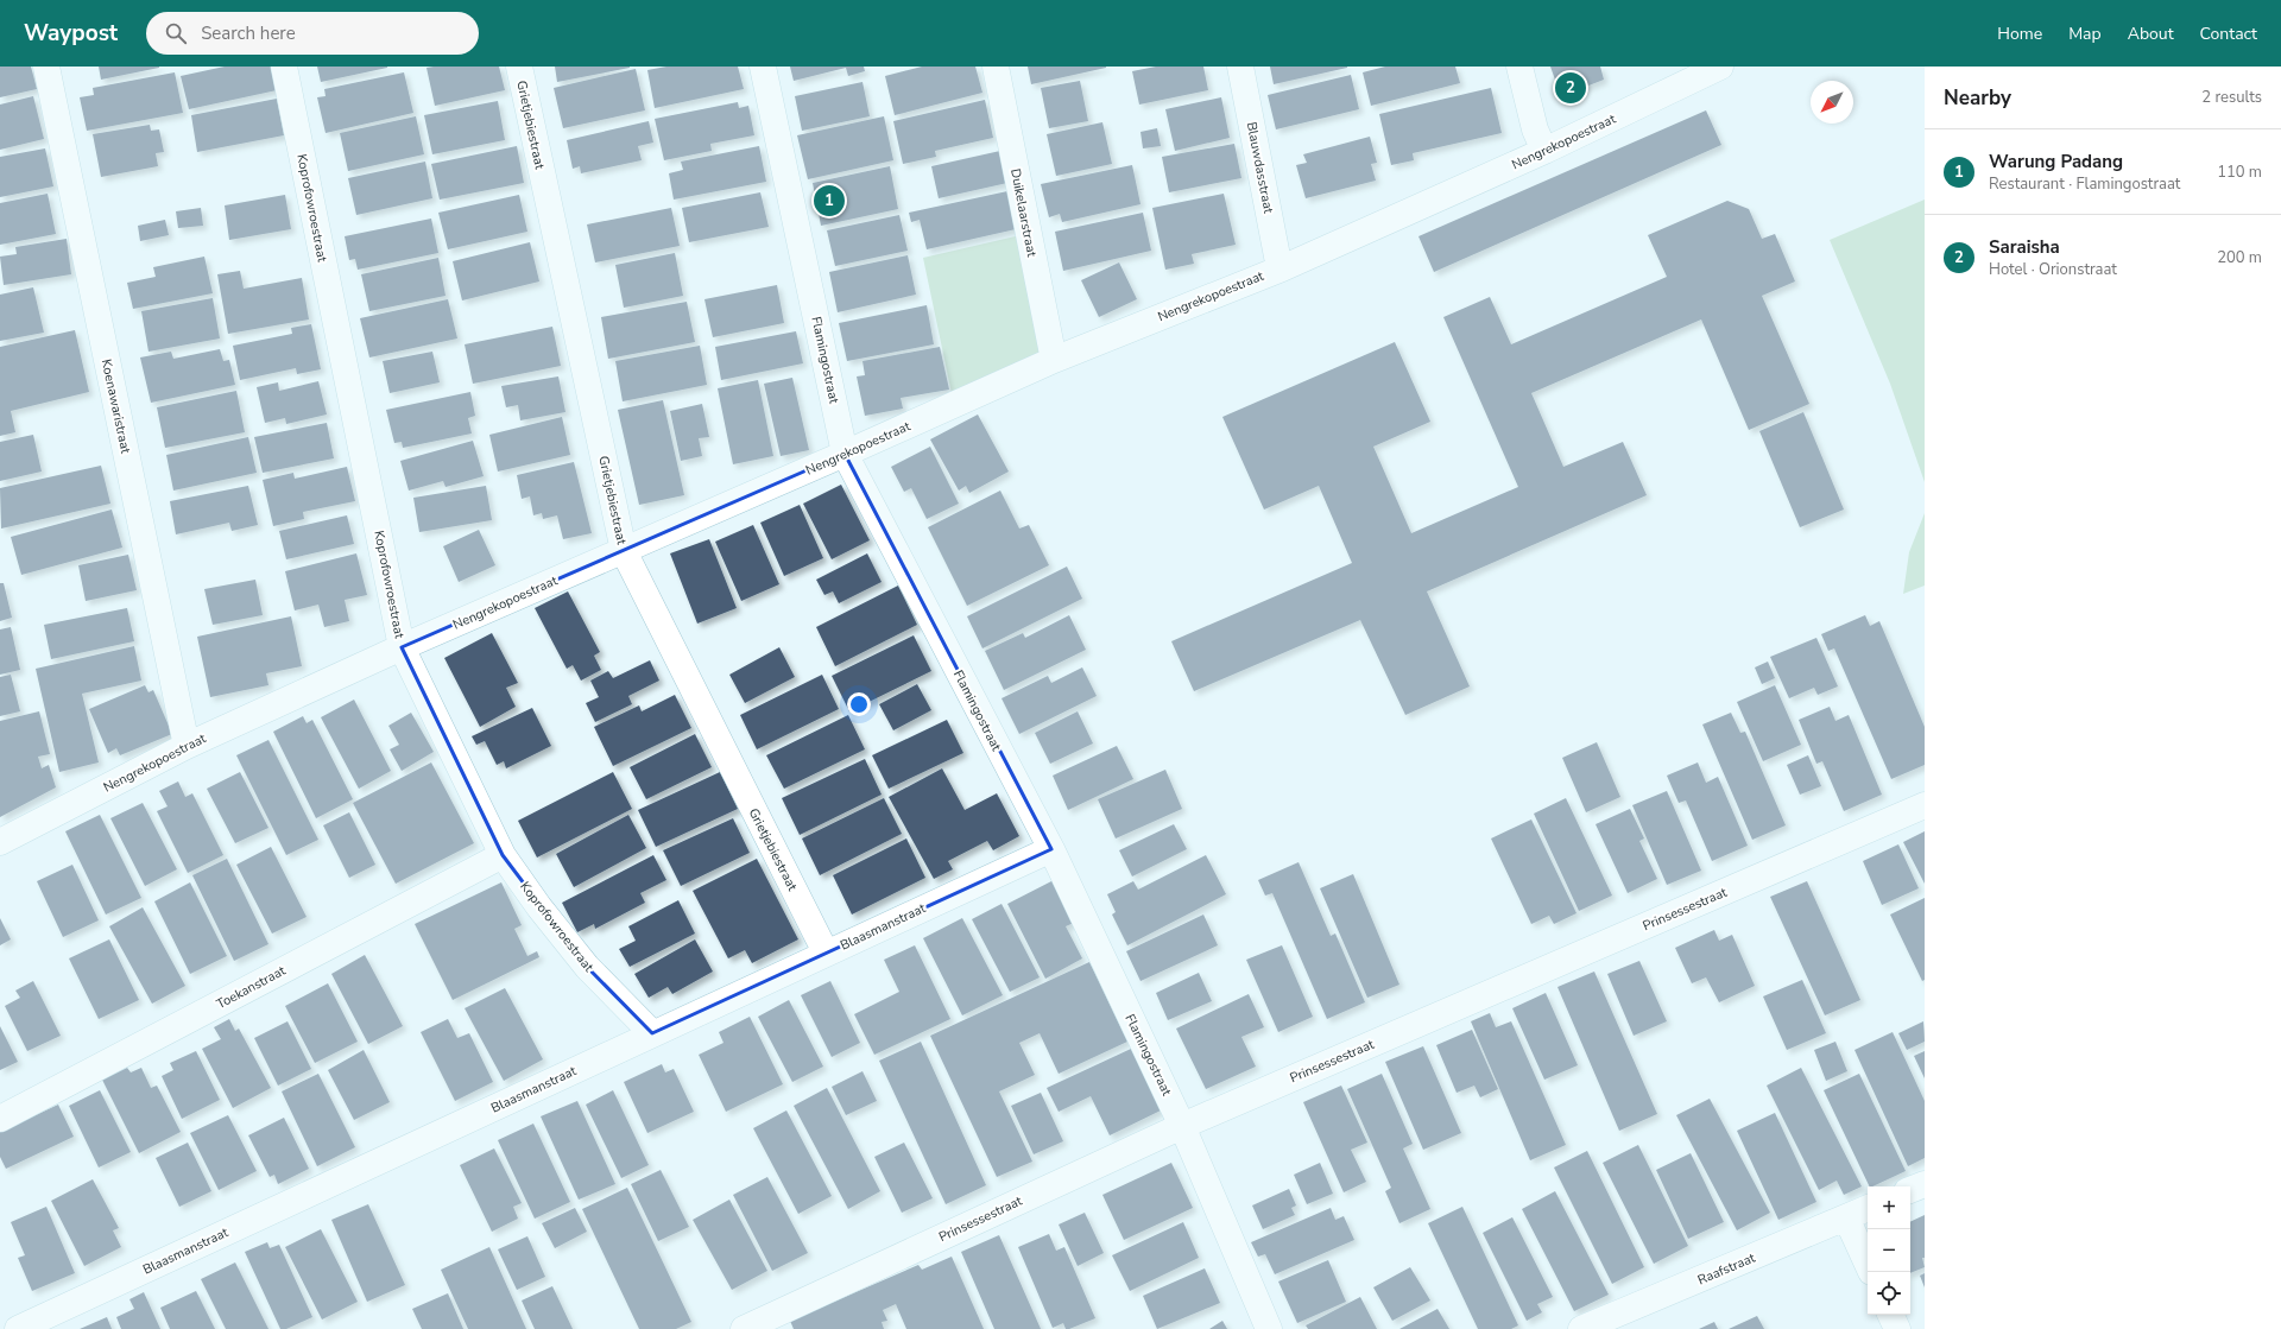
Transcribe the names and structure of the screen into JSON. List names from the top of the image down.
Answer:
{
  "streets": {
    "street": [
      "Grietjebiestraat",
      "Nengrekopoestraat",
      "Blauwdasstraat",
      "Koprofowroestraat",
      "Duikelaarstraat",
      "Flamingostraat",
      "Koenawaristraat",
      "Prinsessestraat",
      "Blaasmanstraat",
      "Toekanstraat",
      "Raafstraat"
    ]
  },
  "crossings": [
    ["Grietjebiestraat", "Nengrekopoestraat"],
    ["Grietjebiestraat", "Blaasmanstraat"],
    ["Nengrekopoestraat", "Blauwdasstraat"],
    ["Nengrekopoestraat", "Koprofowroestraat"],
    ["Nengrekopoestraat", "Duikelaarstraat"],
    ["Nengrekopoestraat", "Flamingostraat"],
    ["Nengrekopoestraat", "Koenawaristraat"],
    ["Koprofowroestraat", "Blaasmanstraat"],
    ["Koprofowroestraat", "Toekanstraat"],
    ["Flamingostraat", "Prinsessestraat"],
    ["Flamingostraat", "Blaasmanstraat"]
  ],
  "north": "bottom left",
  "page": {
    "header": "Waypost",
    "search": "Search here",
    "nav": [
      "Home",
      "Map",
      "About",
      "Contact"
    ],
    "heading": ["Nearby", "2 results"],
    "pins": ["2", "1"],
    "list": [
      {
        "mark": "1",
        "name": "Warung Padang",
        "note": "Restaurant · Flamingostraat",
        "value": "110 m"
      },
      {
        "mark": "2",
        "name": "Saraisha",
        "note": "Hotel · Orionstraat",
        "value": "200 m"
      }
    ],
    "map_buttons": ["+", "−"]
  }
}
